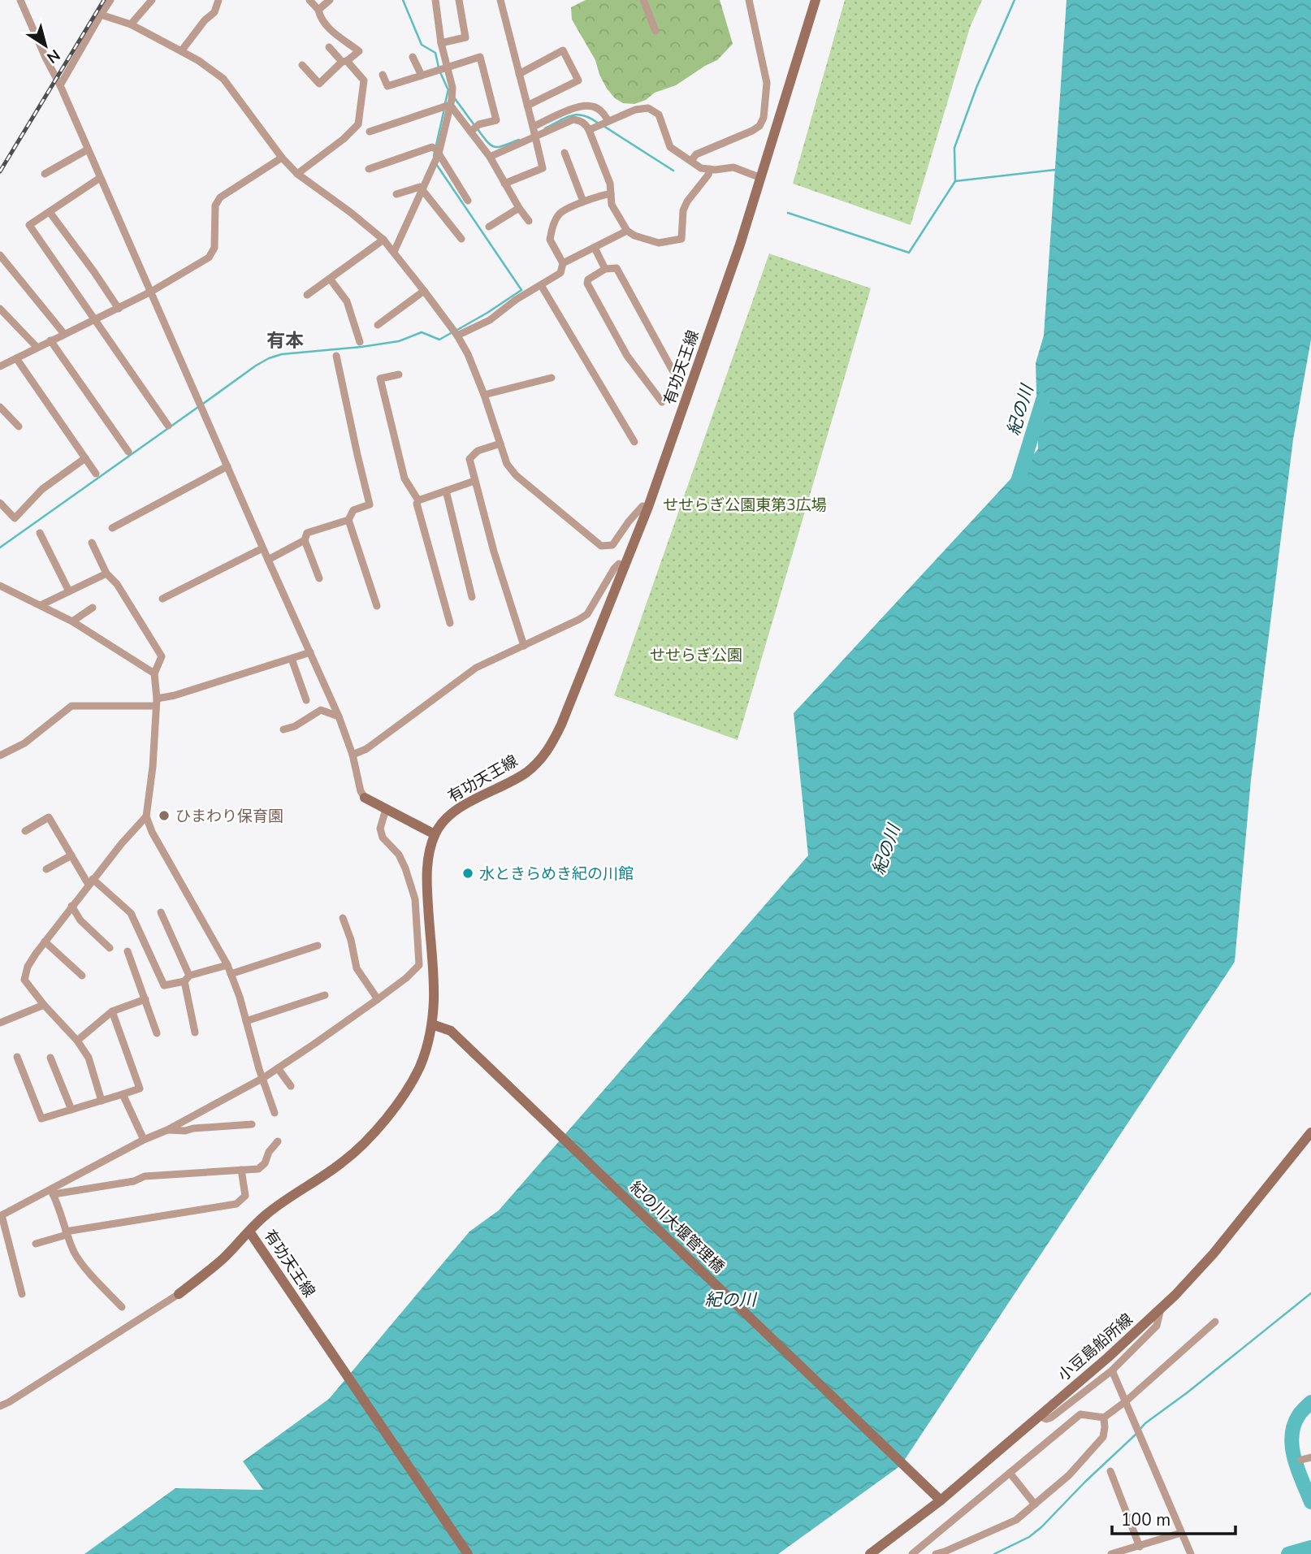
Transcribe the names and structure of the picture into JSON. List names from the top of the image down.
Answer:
{
  "streets": {
    "main road": ["有功天王線", "紀の川大堰管理橋", "小豆島船所線"]
  },
  "crossings": [
    ["有功天王線", "紀の川大堰管理橋"],
    ["紀の川大堰管理橋", "小豆島船所線"]
  ],
  "districts": ["有本"],
  "water": ["紀の川"],
  "parks": ["せせらぎ公園東第3広場", "せせらぎ公園"],
  "places": ["ひまわり保育園", "水ときらめき紀の川館"],
  "scale_bar": "100 m",
  "north": "bottom right"
}
